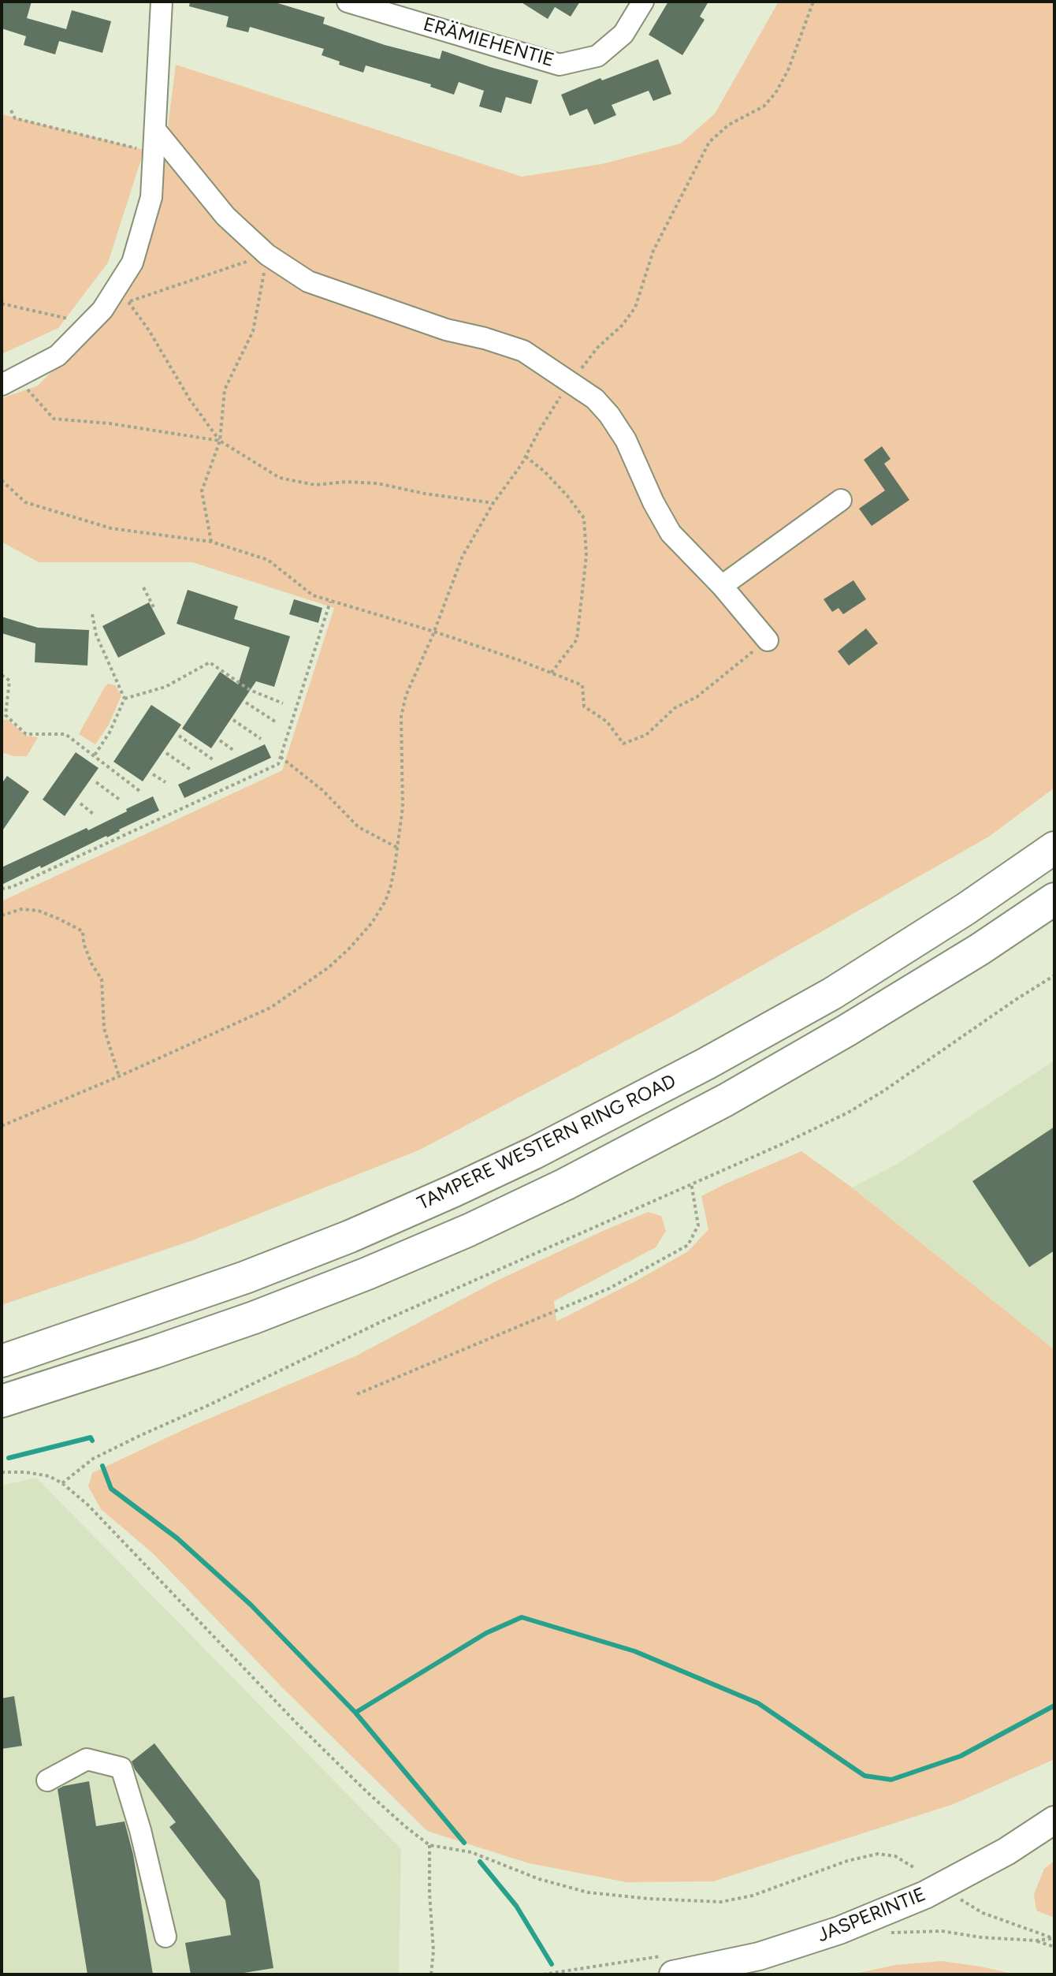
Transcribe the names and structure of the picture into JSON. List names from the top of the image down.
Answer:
{
  "streets": {
    "highway": ["TAMPERE WESTERN RING ROAD"],
    "main road": ["JASPERINTIE"],
    "street": ["ERÄMIEHENTIE"]
  }
}
